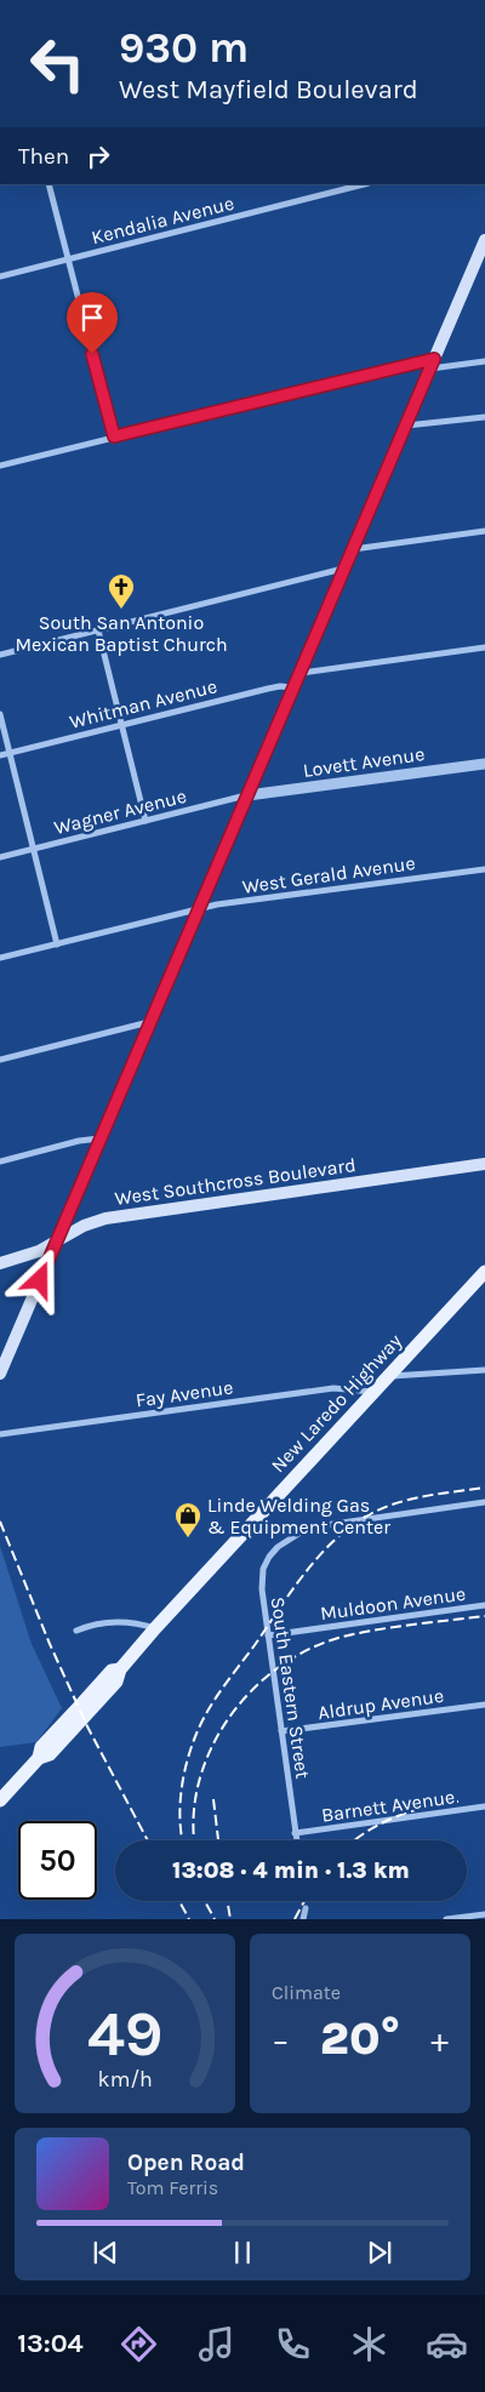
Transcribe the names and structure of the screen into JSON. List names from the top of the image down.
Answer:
{
  "streets": {
    "main road": ["West Southcross Boulevard", "New Laredo Highway"],
    "street": [
      "Kendalia Avenue",
      "Whitman Avenue",
      "Lovett Avenue",
      "Wagner Avenue",
      "West Gerald Avenue",
      "Fay Avenue",
      "Muldoon Avenue",
      "South Eastern Street",
      "Aldrup Avenue",
      "Barnett Avenue"
    ]
  },
  "crossings": [
    ["Lovett Avenue", "Wagner Avenue"],
    ["Fay Avenue", "New Laredo Highway"],
    ["Muldoon Avenue", "South Eastern Street"],
    ["South Eastern Street", "Aldrup Avenue"],
    ["South Eastern Street", "Barnett Avenue"]
  ],
  "places": {
    "church": ["South San Antonio Mexican Baptist Church"],
    "shop": ["Linde Welding Gas & Equipment Center"]
  },
  "page": {
    "turn": ["930 m", "West Mayfield Boulevard"],
    "then": "Then",
    "limit": "50",
    "trip": "13:08 · 4 min · 1.3 km",
    "tile": "Climate",
    "heat": ["−", "20°", "+"],
    "song": ["Open Road", "Tom Ferris"],
    "tabs": "13:04",
    "gauge": ["49", "km/h"]
  }
}
